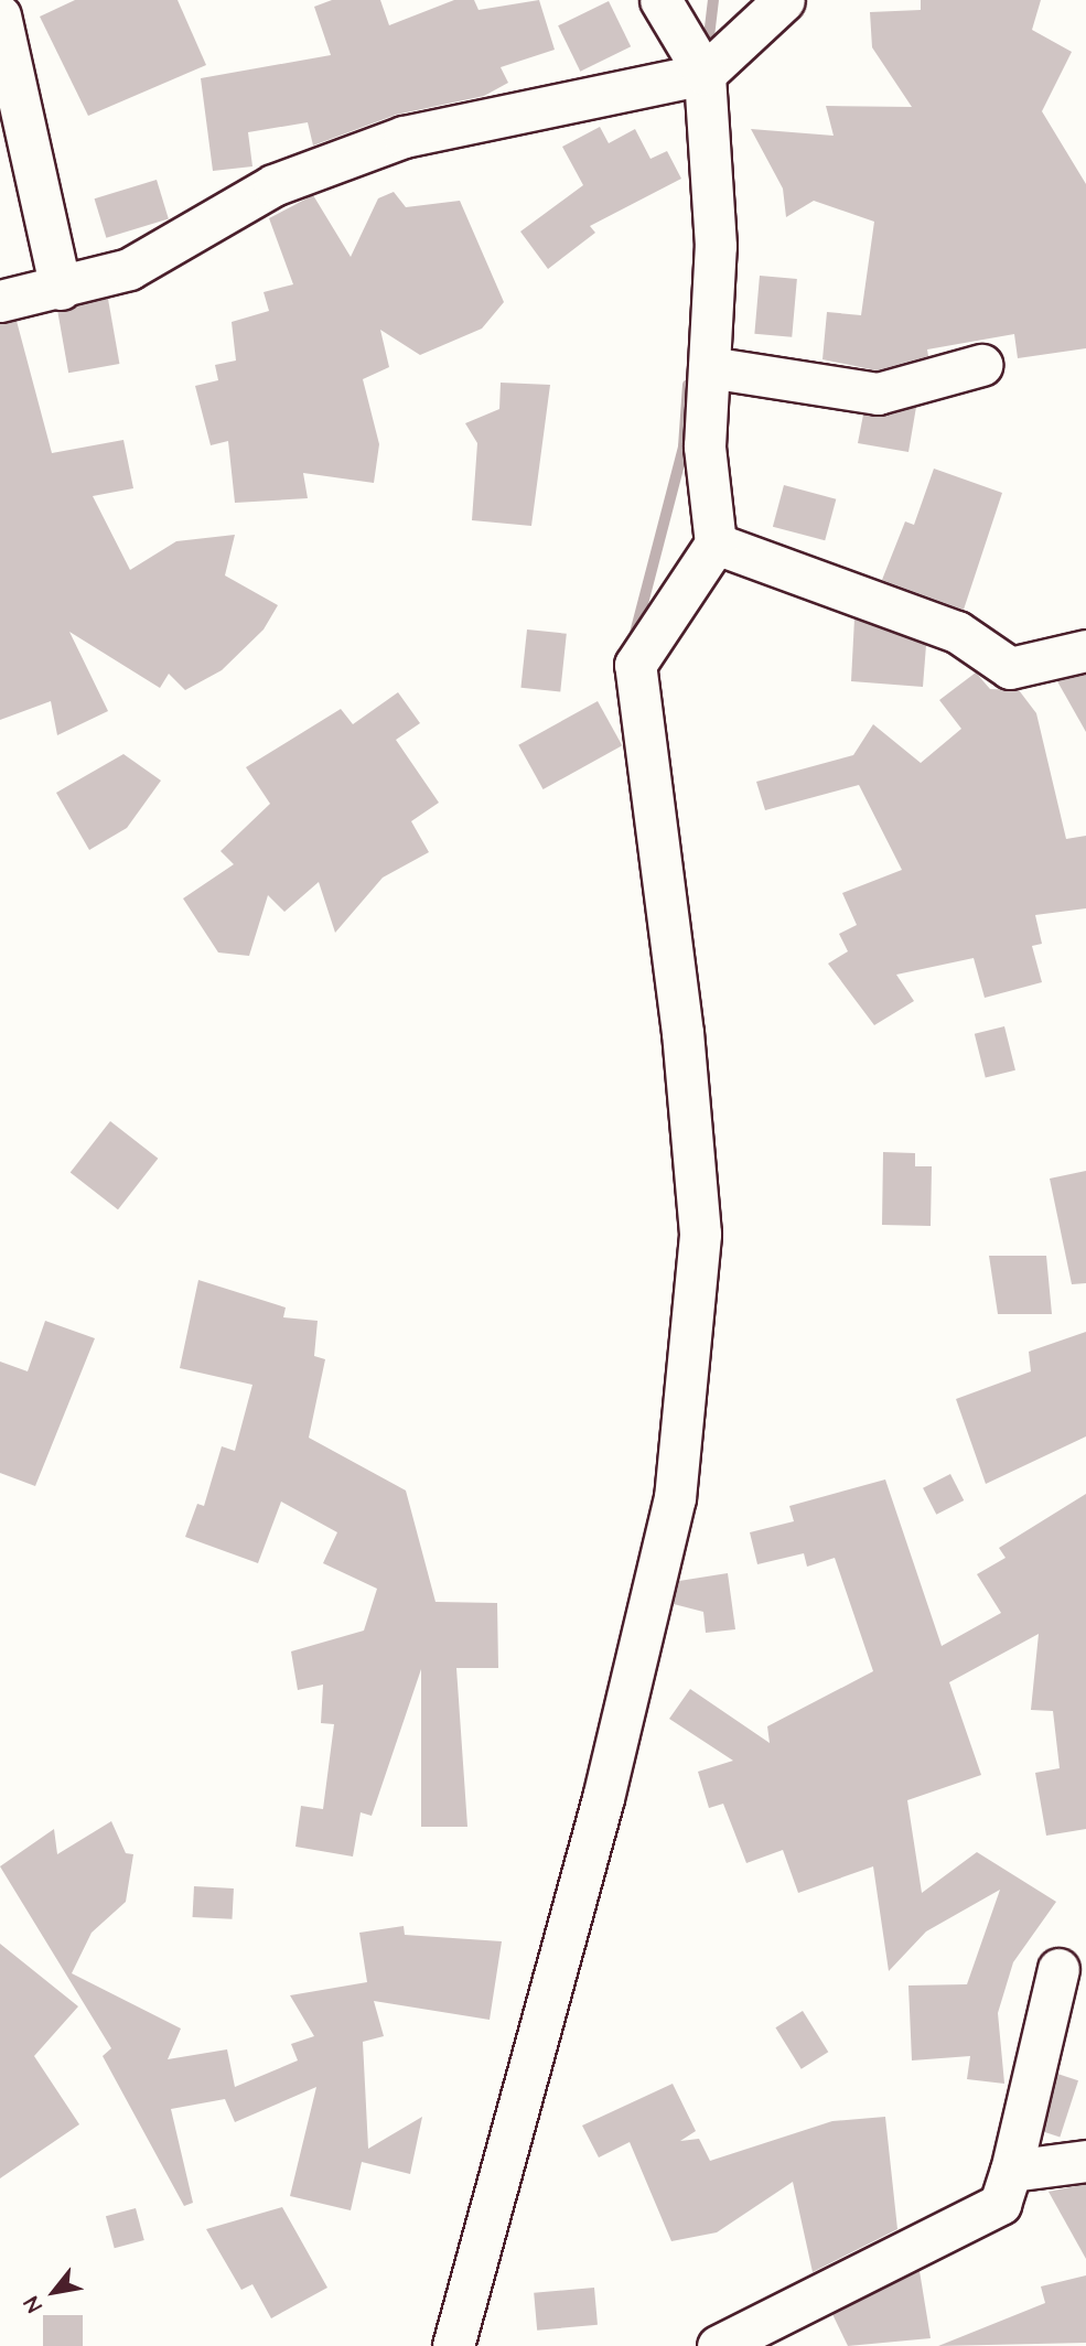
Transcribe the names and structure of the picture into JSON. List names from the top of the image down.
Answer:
{
  "north": "bottom left"
}
